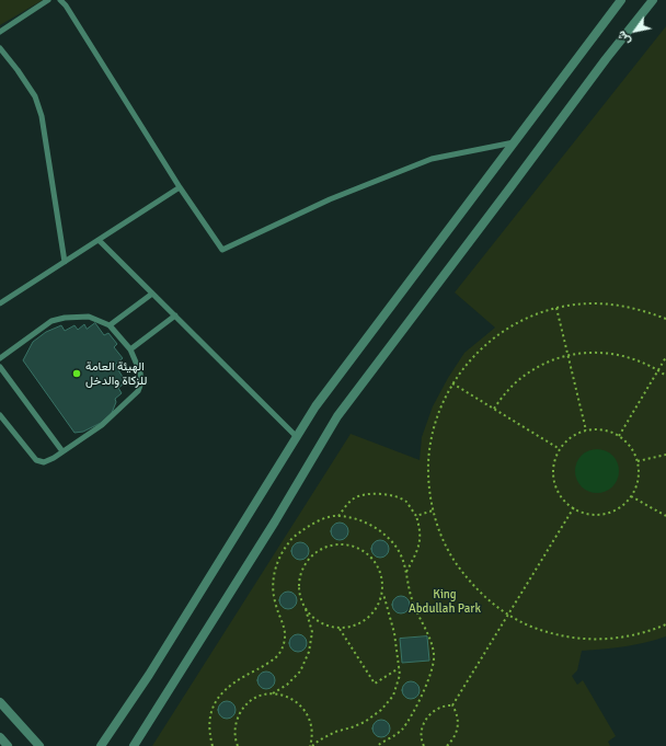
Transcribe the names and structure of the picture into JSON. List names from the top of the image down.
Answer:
{
  "parks": ["King Abdullah Park"],
  "places": ["الهيئة العامة للزكاة والدخل"],
  "north": "bottom left"
}
